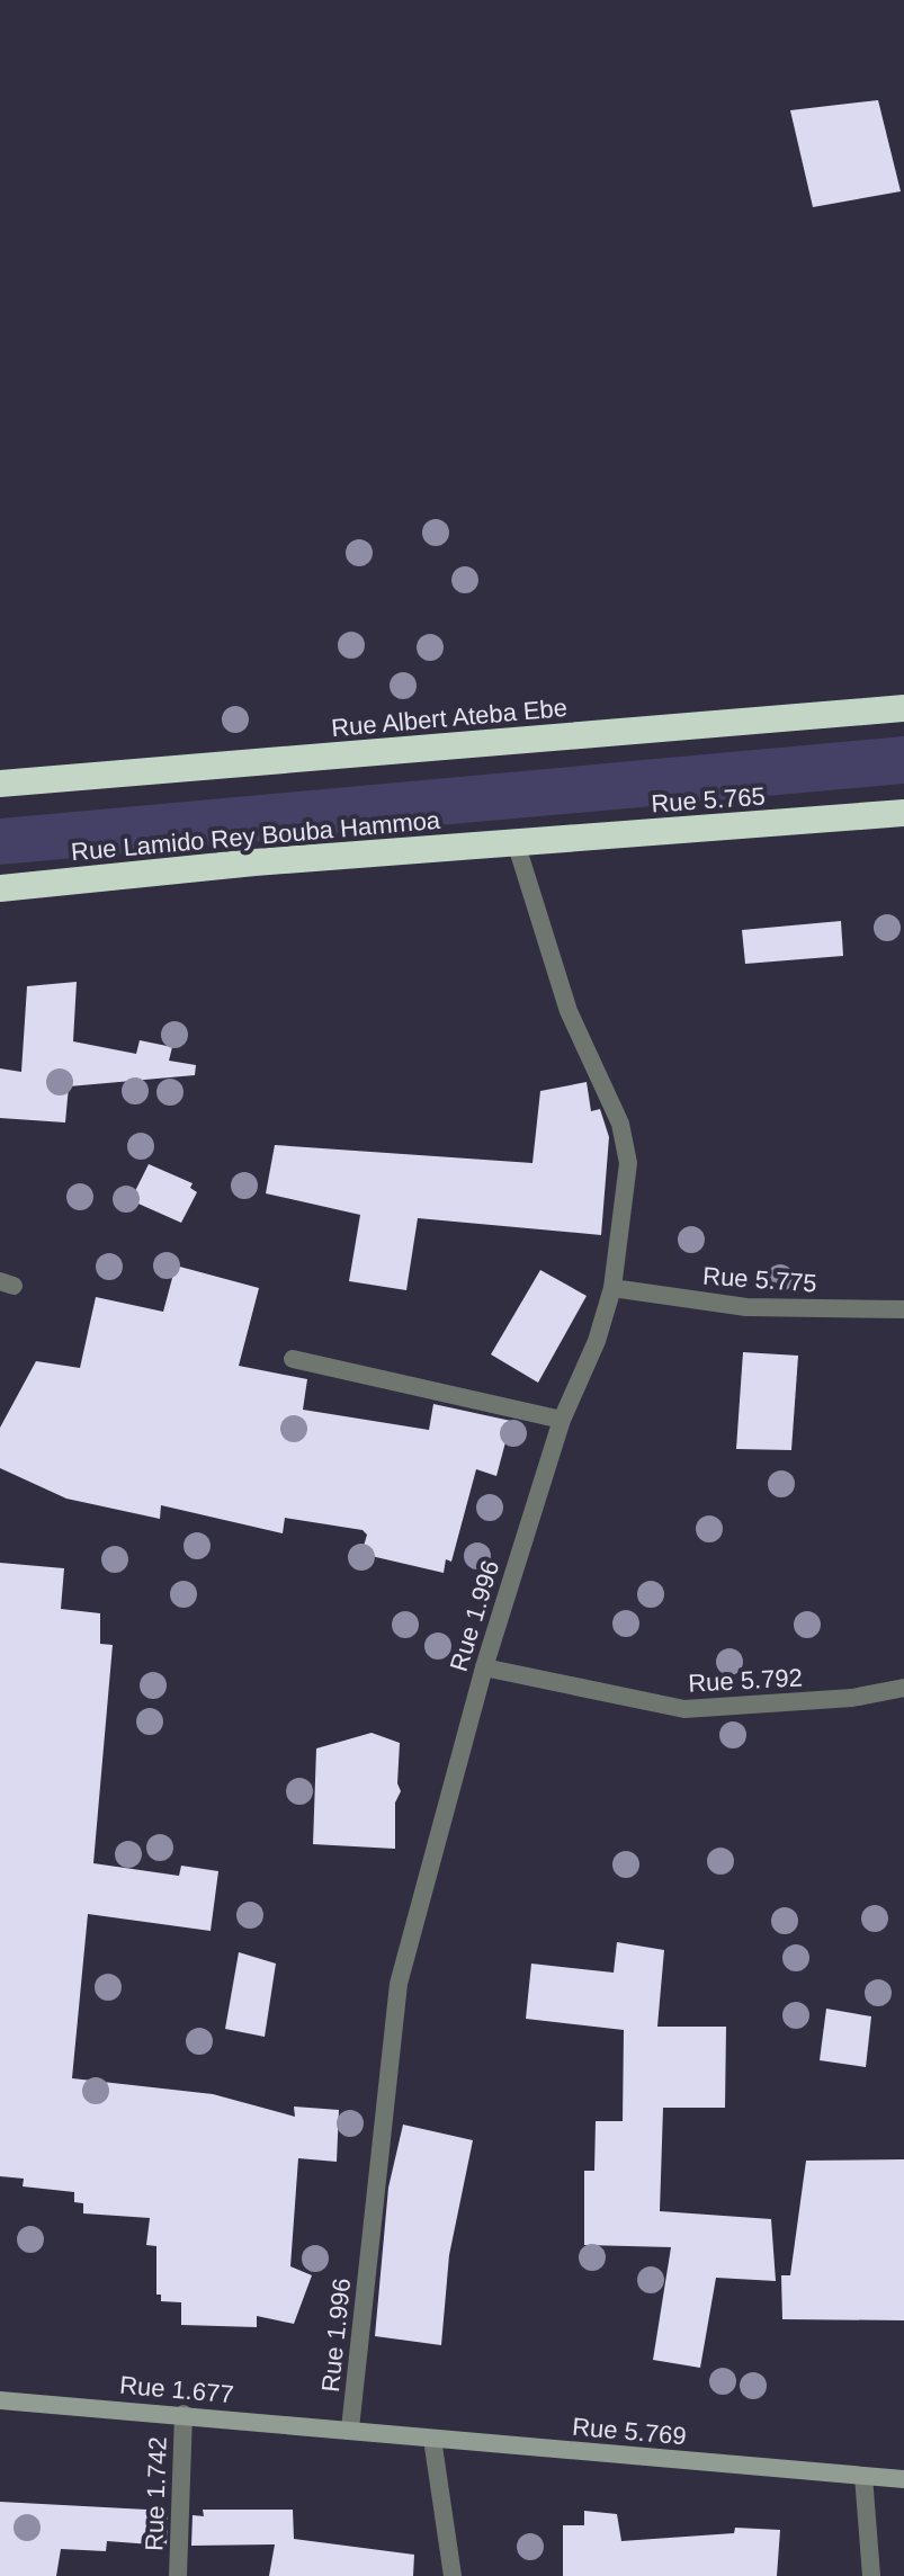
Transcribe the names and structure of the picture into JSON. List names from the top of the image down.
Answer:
{
  "streets": {
    "highway": ["Rue Albert Ateba Ebe", "Rue 5.765", "Rue Lamido Rey Bouba Hammoa"],
    "main road": ["Rue 1.677", "Rue 5.769"],
    "street": [
      "Rue 5.775",
      "Rue 1.996",
      "Rue 5.792",
      "Rue 1.742"
    ]
  },
  "crossings": [
    ["Rue 5.765", "Rue Lamido Rey Bouba Hammoa"],
    ["Rue 5.765", "Rue 1.996"],
    ["Rue Lamido Rey Bouba Hammoa", "Rue 1.996"],
    ["Rue 5.775", "Rue 1.996"],
    ["Rue 1.996", "Rue 5.792"],
    ["Rue 1.996", "Rue 1.677"],
    ["Rue 1.996", "Rue 5.769"],
    ["Rue 1.677", "Rue 5.769"],
    ["Rue 1.677", "Rue 1.742"]
  ]
}
